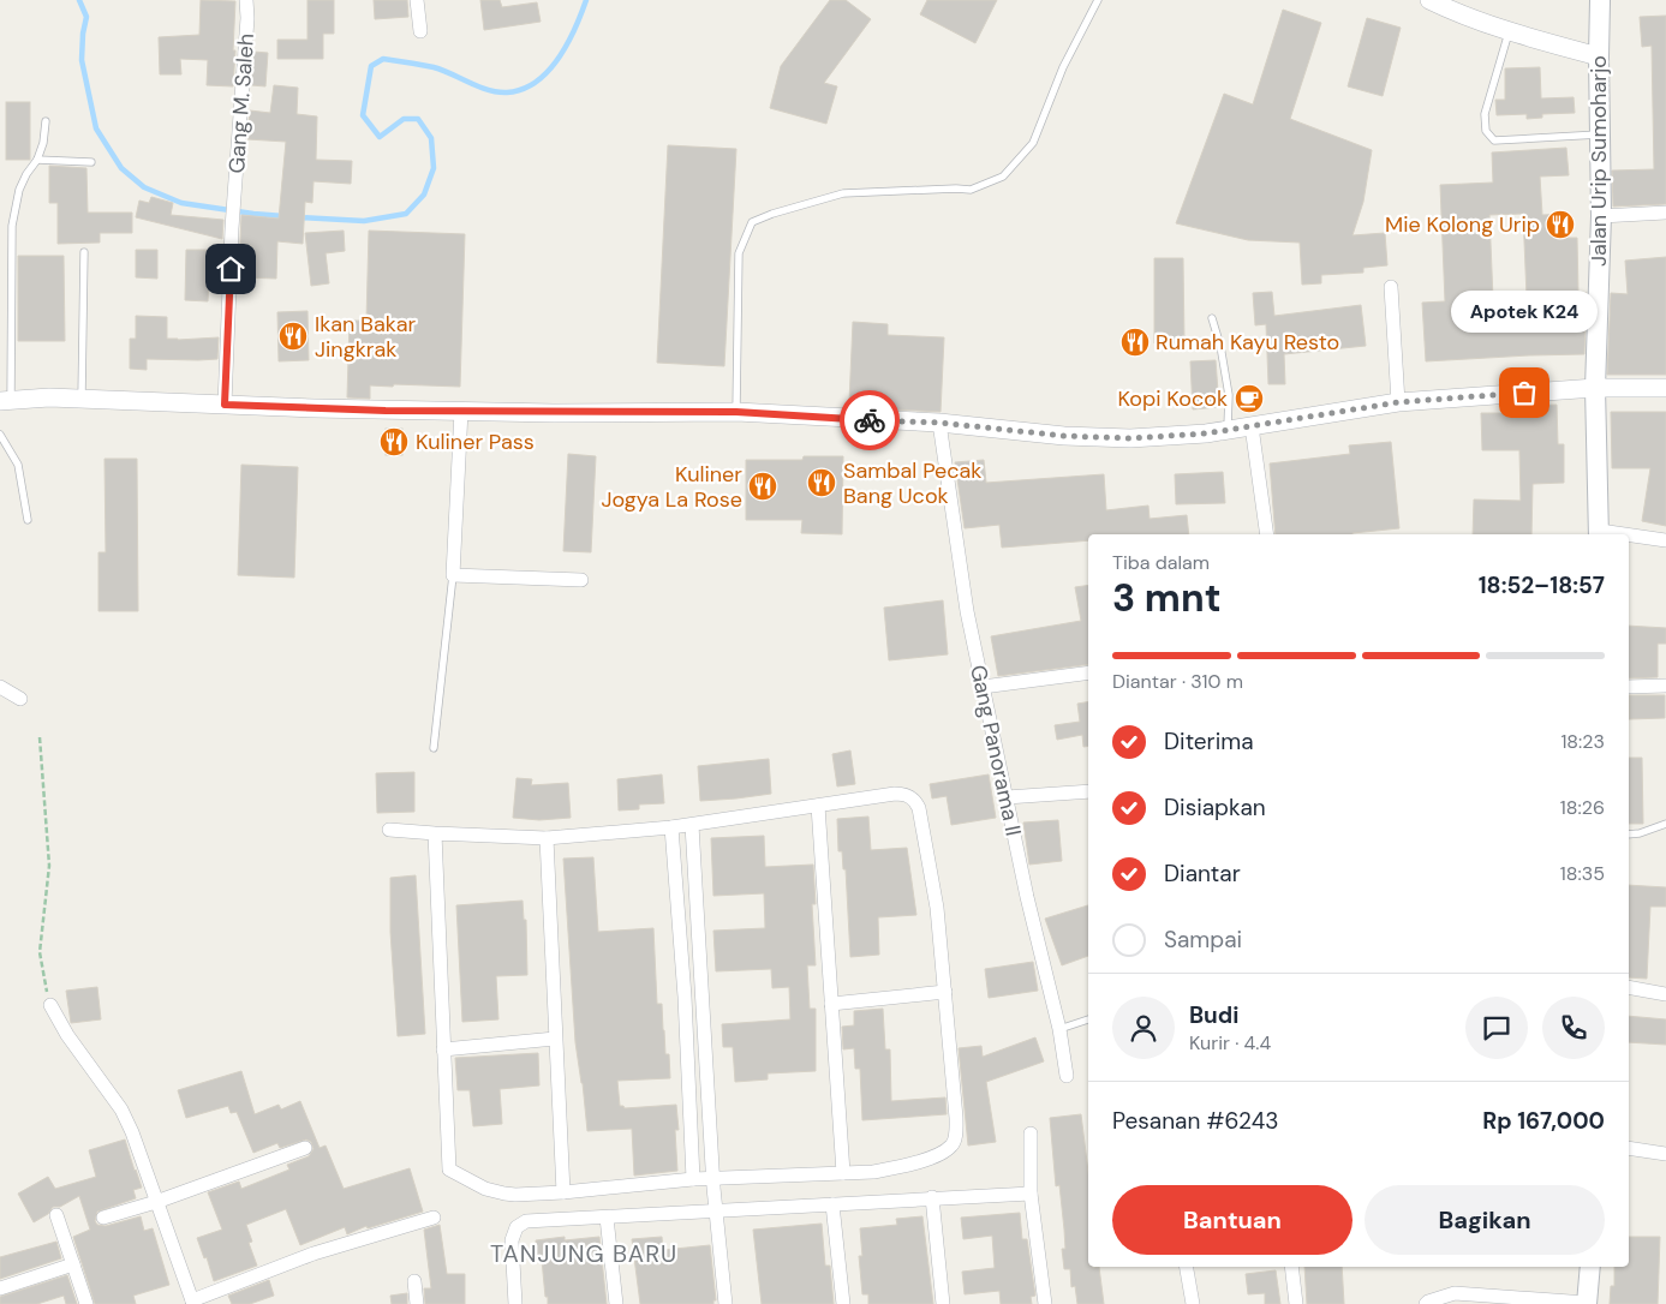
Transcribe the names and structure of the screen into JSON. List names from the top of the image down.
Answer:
{
  "streets": {
    "main road": ["Jalan Urip Sumoharjo"],
    "street": ["Gang M. Saleh", "Gang Panorama II"]
  },
  "districts": ["TANJUNG BARU"],
  "places": {
    "restaurant": [
      "Mie Kolong Urip",
      "Ikan Bakar Jingkrak",
      "Rumah Kayu Resto",
      "Kuliner Pass",
      "Sambal Pecak Bang Ucok",
      "Kuliner Jogya La Rose"
    ],
    "other": ["Apotek K24"],
    "cafe": ["Kopi Kocok"]
  },
  "page": {
    "bubble": "Apotek K24",
    "heading": ["3 mnt", "Tiba dalam", "18:52–18:57"],
    "panel": [
      "Budi",
      "Kurir · 4.4",
      "Pesanan #6243",
      "Rp 167,000"
    ],
    "bar": "Diantar · 310 m",
    "list": [
      ["Diterima", "18:23"],
      ["Disiapkan", "18:26"],
      ["Diantar", "18:35"],
      "Sampai"
    ],
    "buttons": ["Bantuan", "Bagikan"]
  }
}
